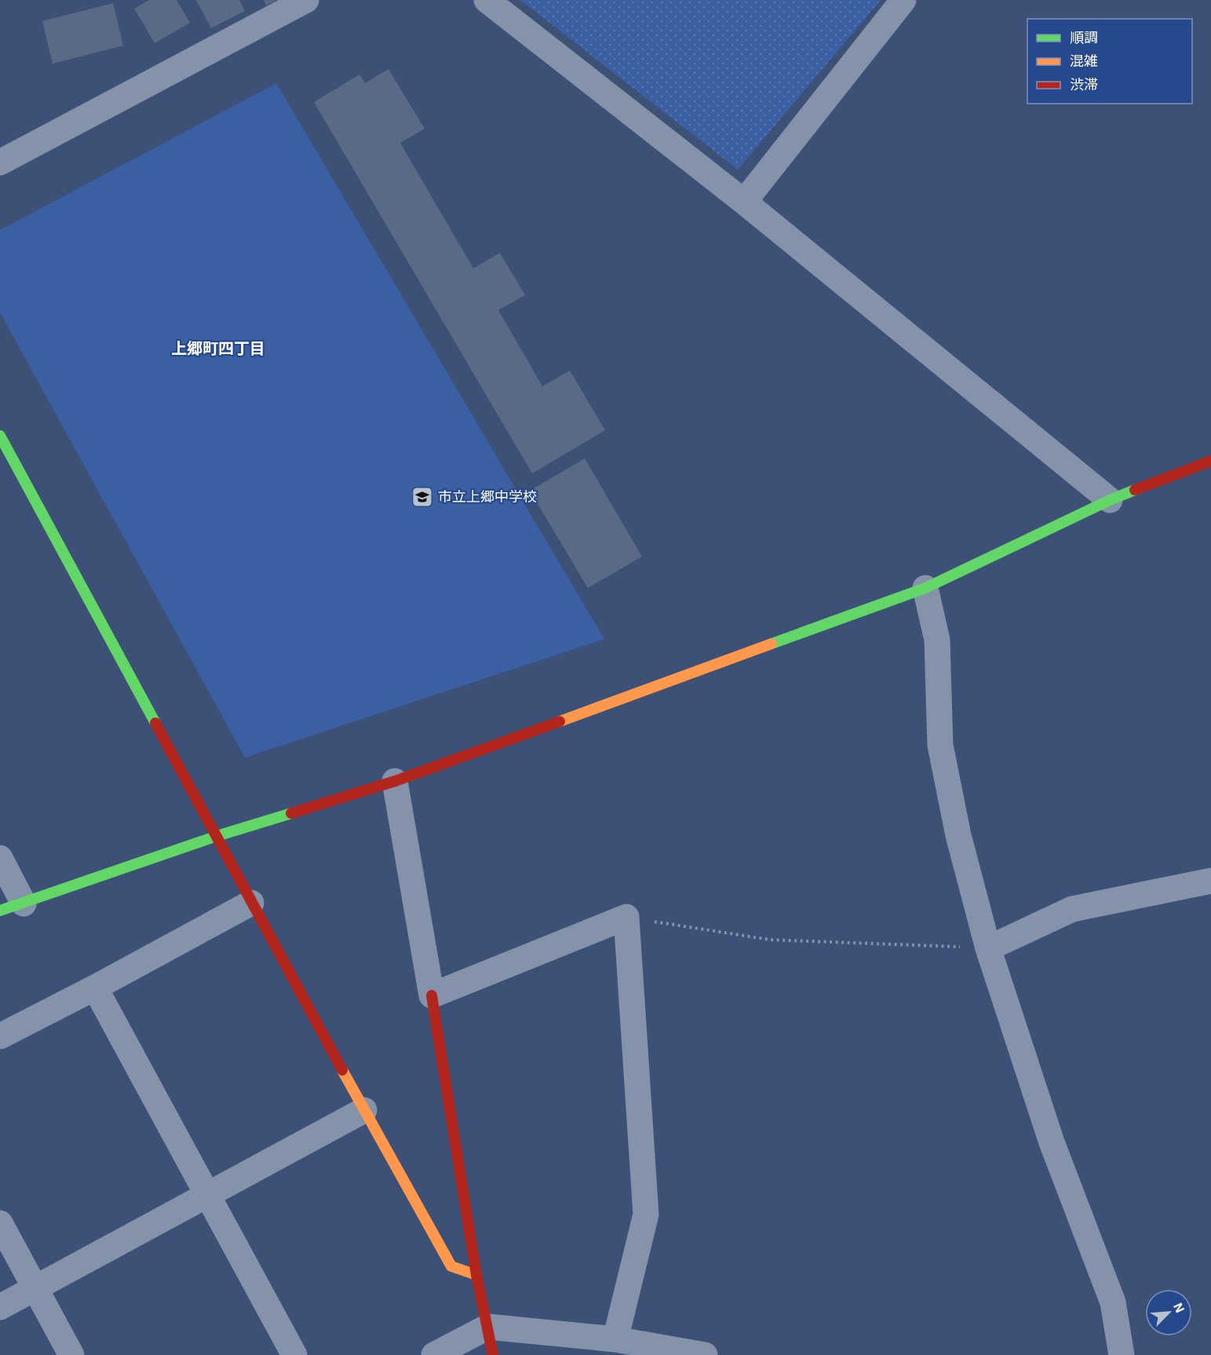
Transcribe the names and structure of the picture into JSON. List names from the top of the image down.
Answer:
{
  "districts": ["上郷町四丁目"],
  "places": {
    "school or university": ["市立上郷中学校"]
  },
  "legend": ["順調", "混雑", "渋滞"],
  "north": "top right"
}
